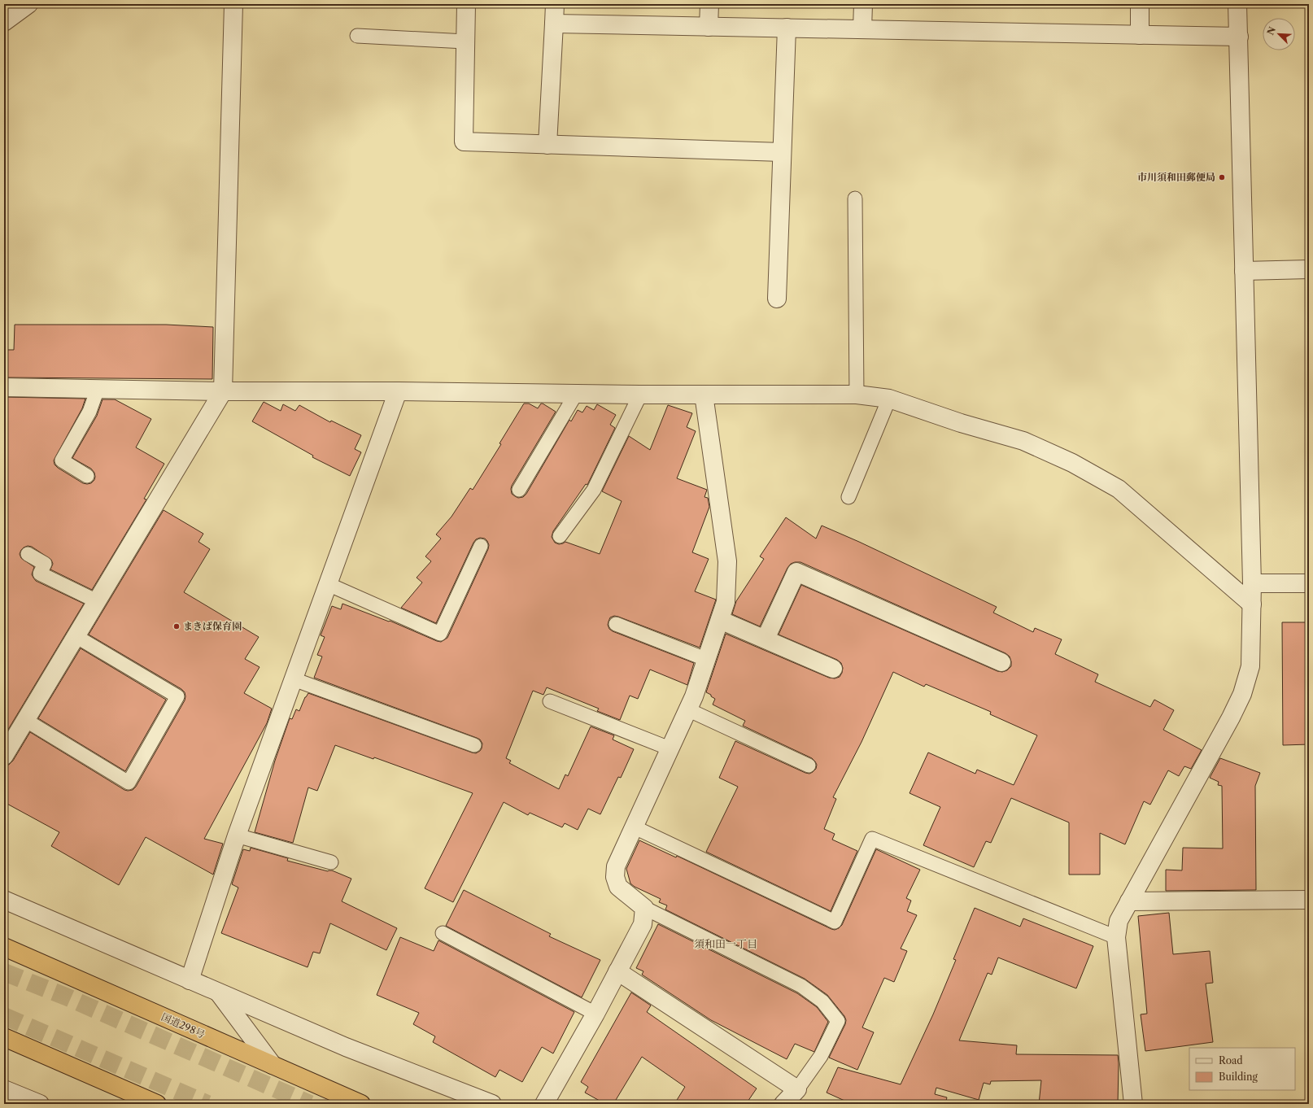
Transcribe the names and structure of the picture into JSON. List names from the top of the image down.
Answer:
{
  "streets": {
    "highway": ["国道298号"]
  },
  "districts": ["須和田一丁目"],
  "places": ["市川須和田郵便局", "まきば保育園"],
  "legend": ["Road", "Building"],
  "north": "top left"
}
